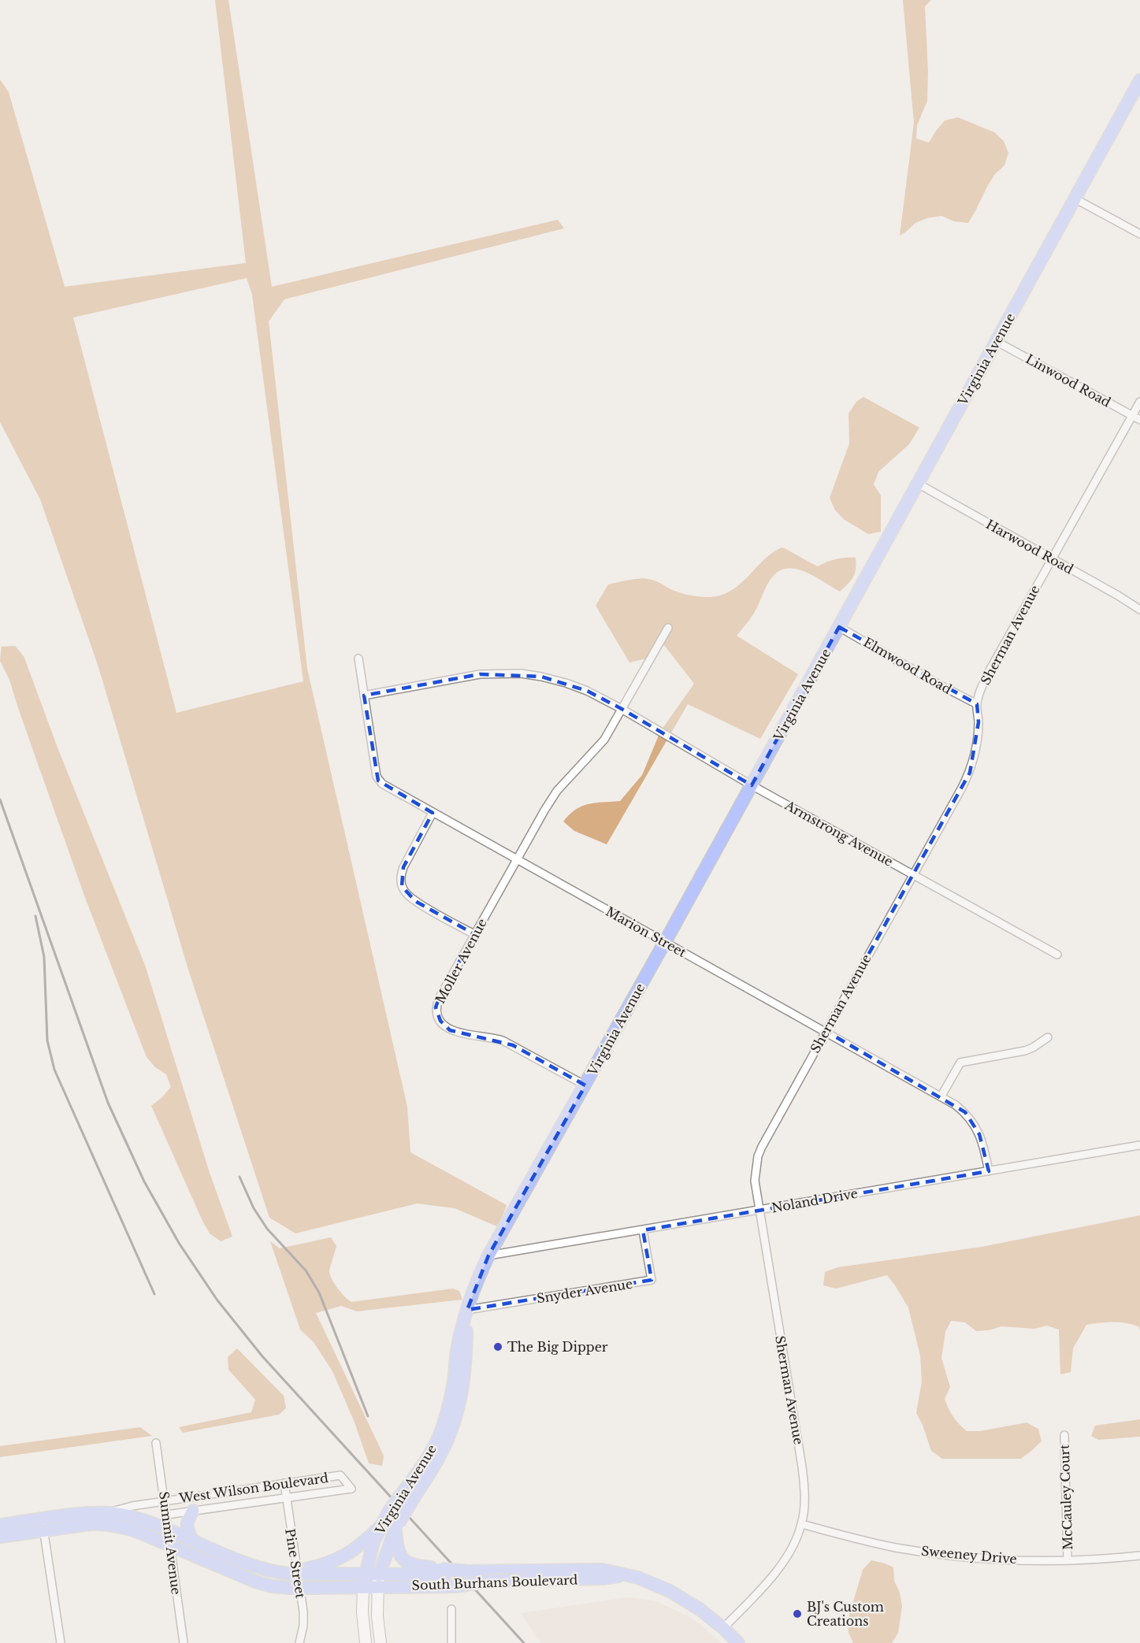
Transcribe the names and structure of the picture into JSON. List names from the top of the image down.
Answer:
{
  "streets": {
    "main road": ["Virginia Avenue", "West Wilson Boulevard", "South Burhans Boulevard"],
    "street": [
      "Linwood Road",
      "Harwood Road",
      "Sherman Avenue",
      "Elmwood Road",
      "Armstrong Avenue",
      "Marion Street",
      "Moller Avenue",
      "Noland Drive",
      "Snyder Avenue",
      "McCauley Court",
      "Summit Avenue",
      "Sweeney Drive",
      "Pine Street"
    ]
  },
  "crossings": [
    ["Virginia Avenue", "Linwood Road"],
    ["Virginia Avenue", "Harwood Road"],
    ["Virginia Avenue", "Elmwood Road"],
    ["Virginia Avenue", "Armstrong Avenue"],
    ["Virginia Avenue", "Marion Street"],
    ["Virginia Avenue", "Moller Avenue"],
    ["Virginia Avenue", "Noland Drive"],
    ["Virginia Avenue", "Snyder Avenue"],
    ["Virginia Avenue", "West Wilson Boulevard"],
    ["Virginia Avenue", "South Burhans Boulevard"],
    ["Linwood Road", "Sherman Avenue"],
    ["Harwood Road", "Sherman Avenue"],
    ["Sherman Avenue", "Elmwood Road"],
    ["Sherman Avenue", "Armstrong Avenue"],
    ["Sherman Avenue", "Marion Street"],
    ["Sherman Avenue", "Noland Drive"],
    ["Sherman Avenue", "Sweeney Drive"],
    ["Sherman Avenue", "South Burhans Boulevard"],
    ["Armstrong Avenue", "Marion Street"],
    ["Armstrong Avenue", "Moller Avenue"],
    ["Marion Street", "Moller Avenue"],
    ["Marion Street", "Noland Drive"],
    ["Noland Drive", "Snyder Avenue"],
    ["West Wilson Boulevard", "Summit Avenue"],
    ["West Wilson Boulevard", "Pine Street"],
    ["West Wilson Boulevard", "South Burhans Boulevard"],
    ["McCauley Court", "Sweeney Drive"]
  ],
  "places": ["The Big Dipper", "BJ's Custom Creations"]
}
